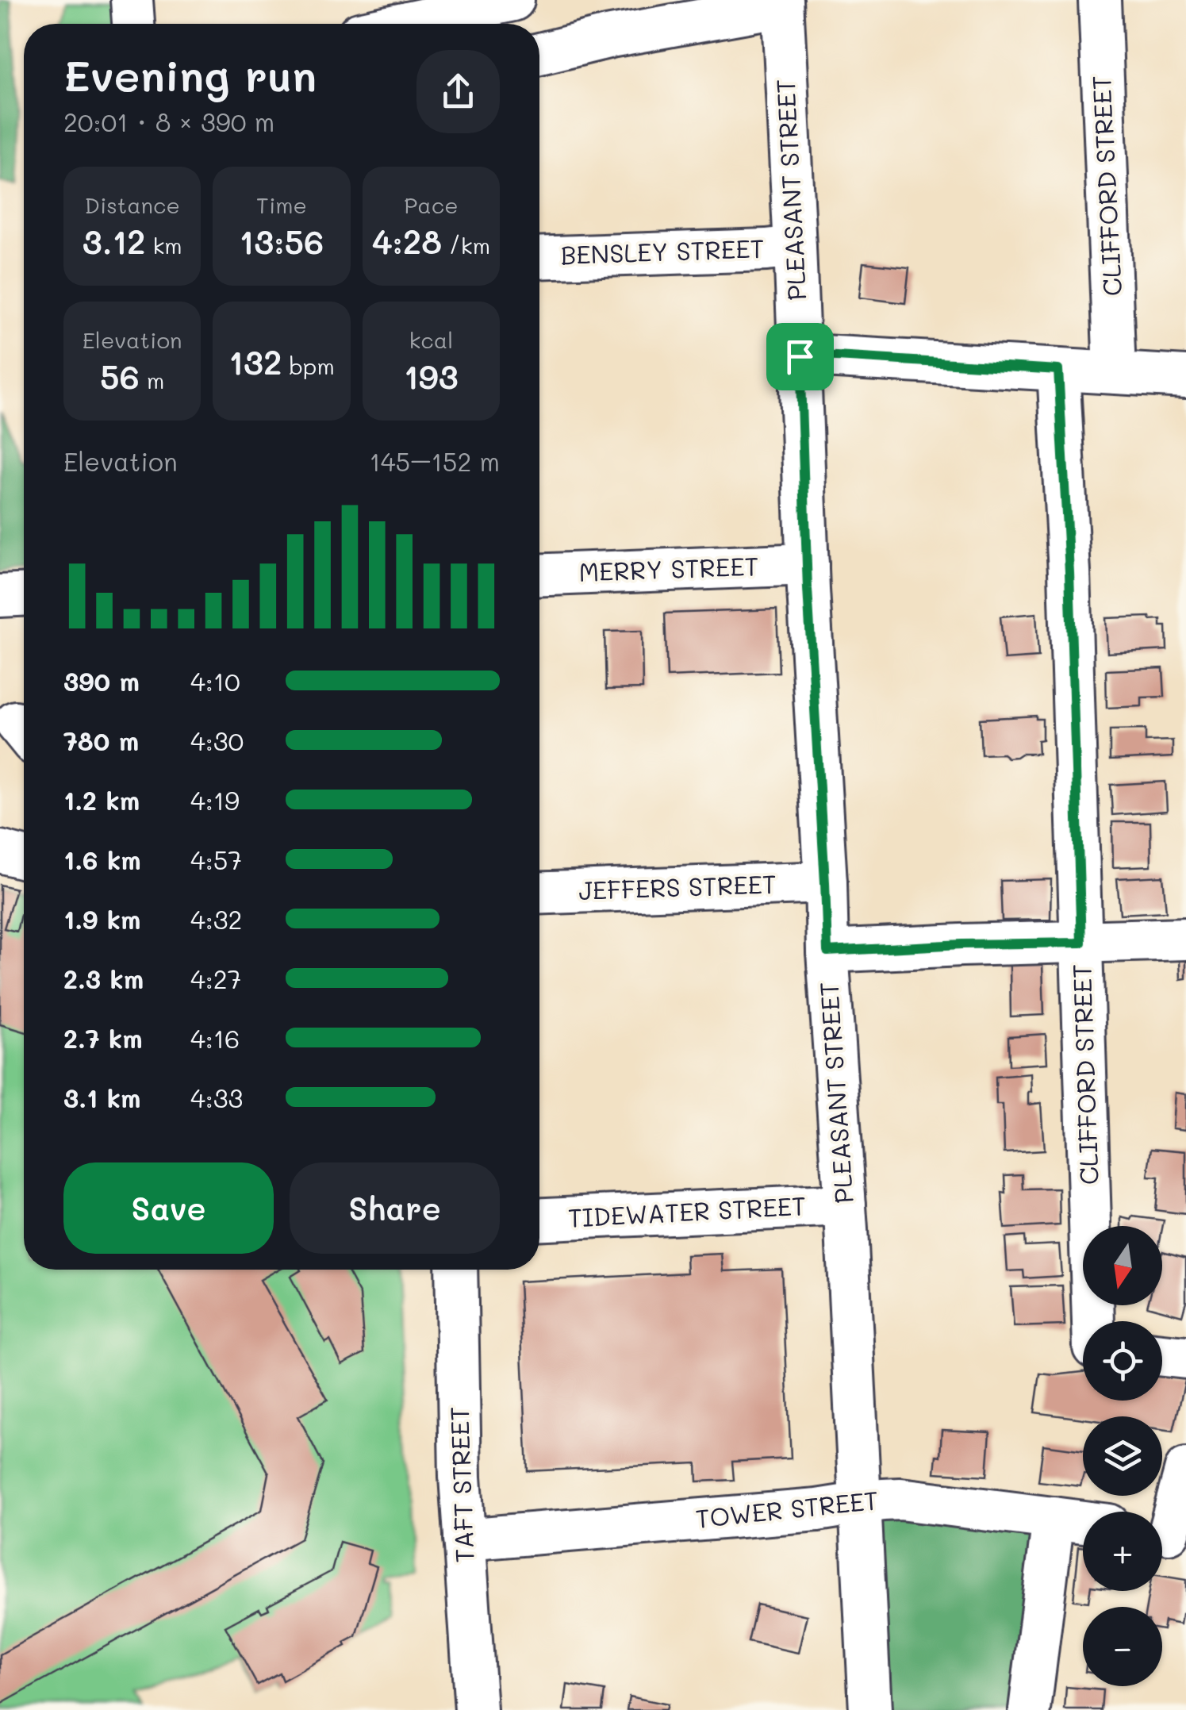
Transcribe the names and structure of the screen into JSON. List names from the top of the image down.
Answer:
{
  "streets": {
    "street": [
      "CLIFFORD STREET",
      "PLEASANT STREET",
      "BENSLEY STREET",
      "MERRY STREET",
      "JEFFERS STREET",
      "TIDEWATER STREET",
      "TAFT STREET",
      "TOWER STREET"
    ]
  },
  "crossings": [
    ["PLEASANT STREET", "BENSLEY STREET"],
    ["PLEASANT STREET", "MERRY STREET"],
    ["PLEASANT STREET", "JEFFERS STREET"],
    ["PLEASANT STREET", "TIDEWATER STREET"],
    ["PLEASANT STREET", "TOWER STREET"],
    ["TAFT STREET", "TOWER STREET"]
  ],
  "north": "bottom",
  "page": {
    "heading": ["Evening run", "20:01 · 8 × 390 m"],
    "stats": [
      ["Distance", "3.12 km"],
      ["Time", "13:56"],
      ["Pace", "4:28 /km"],
      ["Elevation", "56 m"],
      ["132 bpm"],
      ["kcal", "193"]
    ],
    "chart": ["Elevation", "145–152 m"],
    "list": [
      {
        "name": "390 m",
        "note": "4:10"
      },
      {
        "name": "780 m",
        "note": "4:30"
      },
      {
        "name": "1.2 km",
        "note": "4:19"
      },
      {
        "name": "1.6 km",
        "note": "4:57"
      },
      {
        "name": "1.9 km",
        "note": "4:32"
      },
      {
        "name": "2.3 km",
        "note": "4:27"
      },
      {
        "name": "2.7 km",
        "note": "4:16"
      },
      {
        "name": "3.1 km",
        "note": "4:33"
      }
    ],
    "buttons": ["Save", "Share"],
    "map_buttons": ["+", "−"]
  }
}
